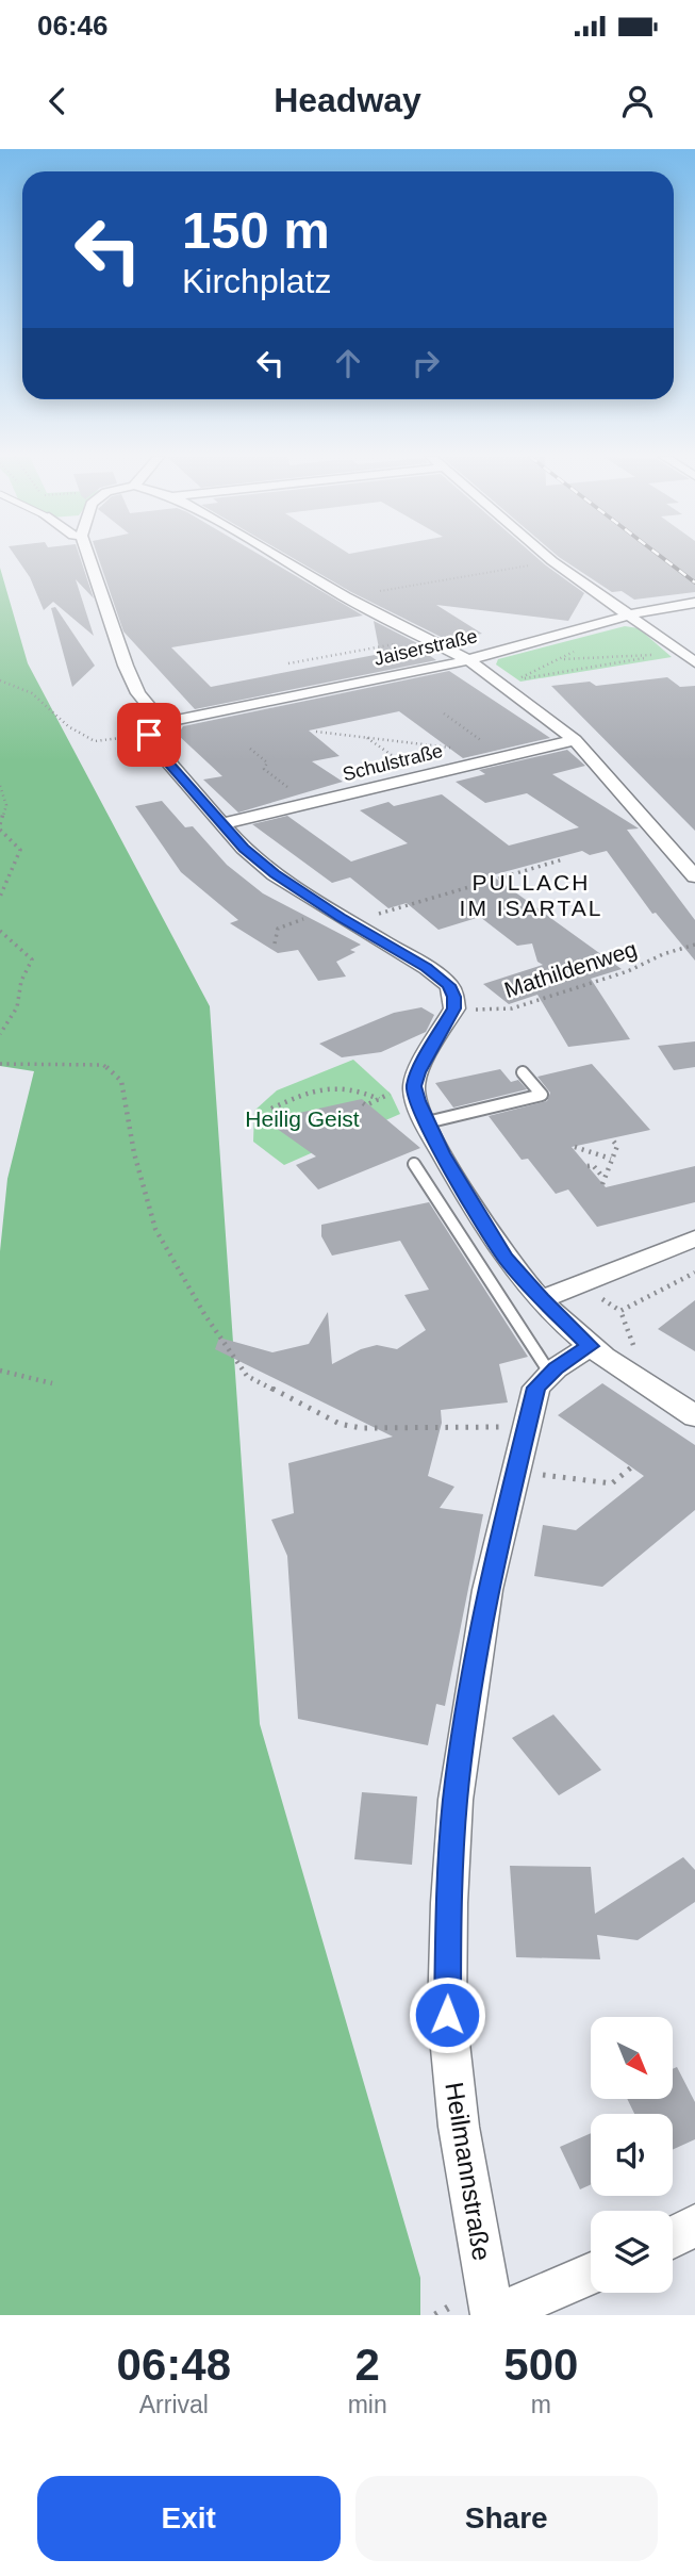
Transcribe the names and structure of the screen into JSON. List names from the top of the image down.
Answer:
{
  "streets": {
    "street": ["Jaiserstraße", "Schulstraße", "Heilmannstraße"],
    "path": ["Mathildenweg"]
  },
  "districts": ["PULLACH IM ISARTAL"],
  "parks": ["Heilig Geist"],
  "north": "bottom right",
  "page": {
    "status": "06:46",
    "header": "Headway",
    "turn": ["150 m", "Kirchplatz"],
    "eta": [
      "06:48",
      "Arrival",
      "2",
      "min",
      "500",
      "m"
    ],
    "buttons": ["Exit", "Share"]
  }
}
